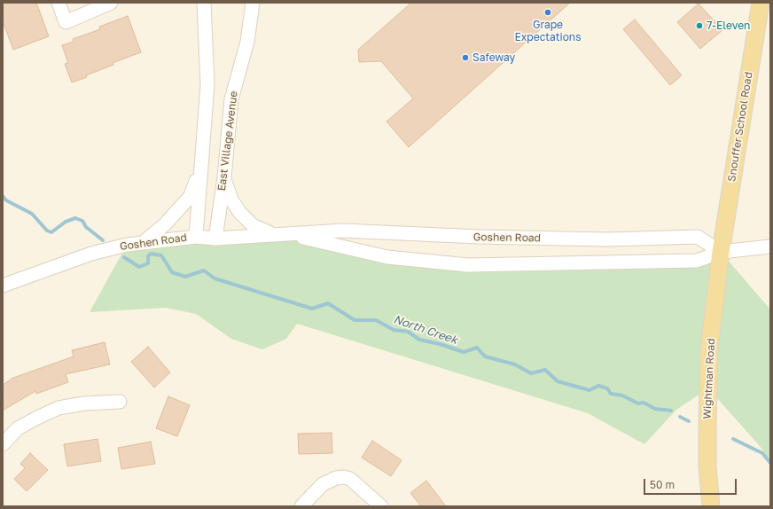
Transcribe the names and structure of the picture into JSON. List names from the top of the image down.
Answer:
{
  "streets": {
    "main road": ["Snouffer School Road", "Wightman Road"],
    "street": ["East Village Avenue", "Goshen Road"]
  },
  "crossings": [
    ["Snouffer School Road", "Goshen Road"],
    ["Snouffer School Road", "Wightman Road"],
    ["East Village Avenue", "Goshen Road"],
    ["Goshen Road", "Wightman Road"]
  ],
  "water": ["North Creek"],
  "places": ["Grape Expectations", "7-Eleven", "Safeway"],
  "scale_bar": "50 m"
}
